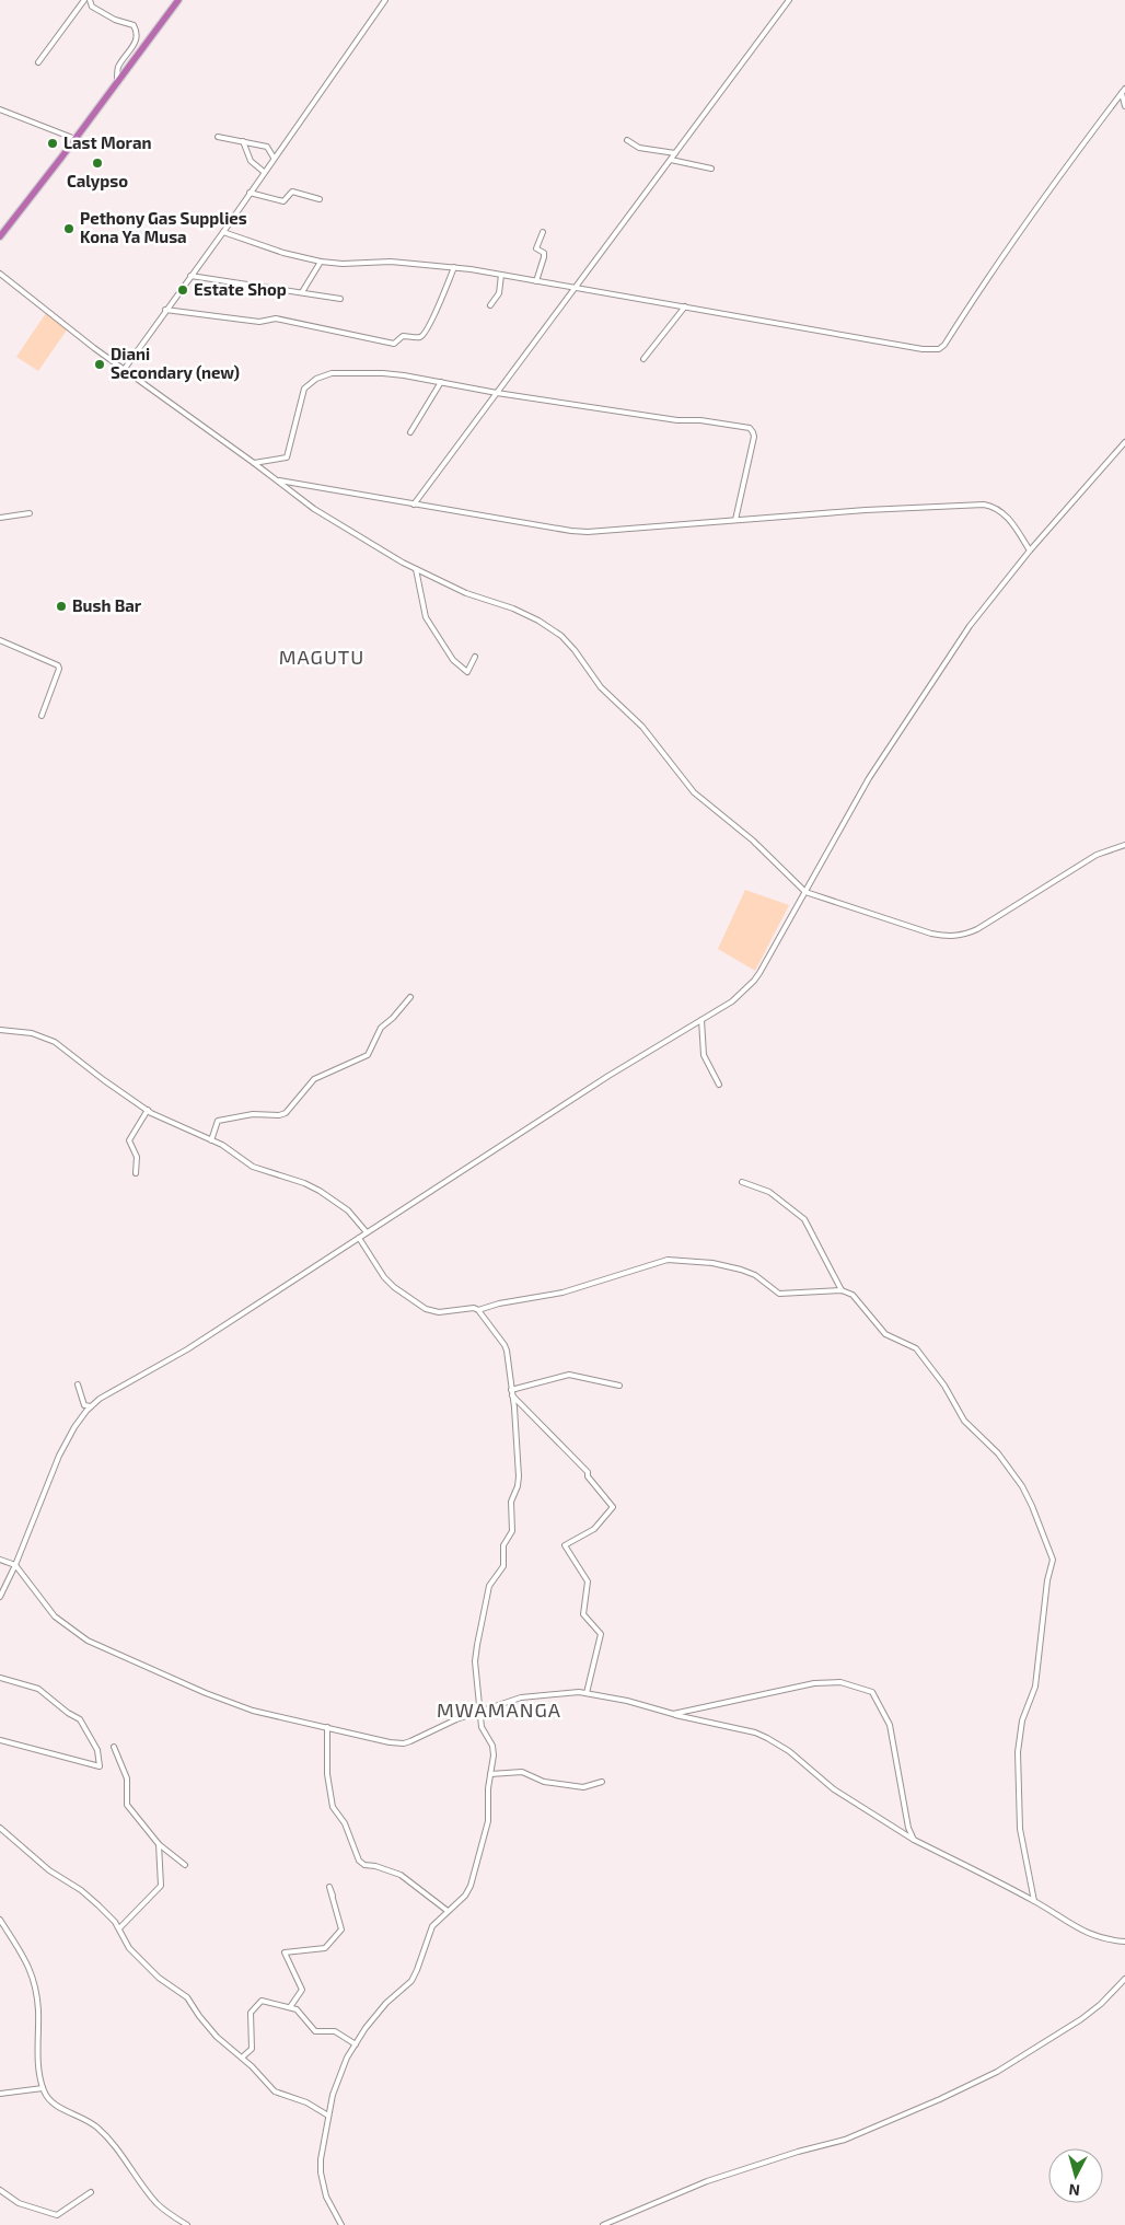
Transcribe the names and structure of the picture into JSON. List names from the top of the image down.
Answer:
{
  "districts": ["MAGUTU", "MWAMANGA"],
  "places": [
    "Last Moran",
    "Calypso",
    "Pethony Gas Supplies Kona Ya Musa",
    "Estate Shop",
    "Diani Secondary (new)",
    "Bush Bar"
  ],
  "north": "bottom"
}
